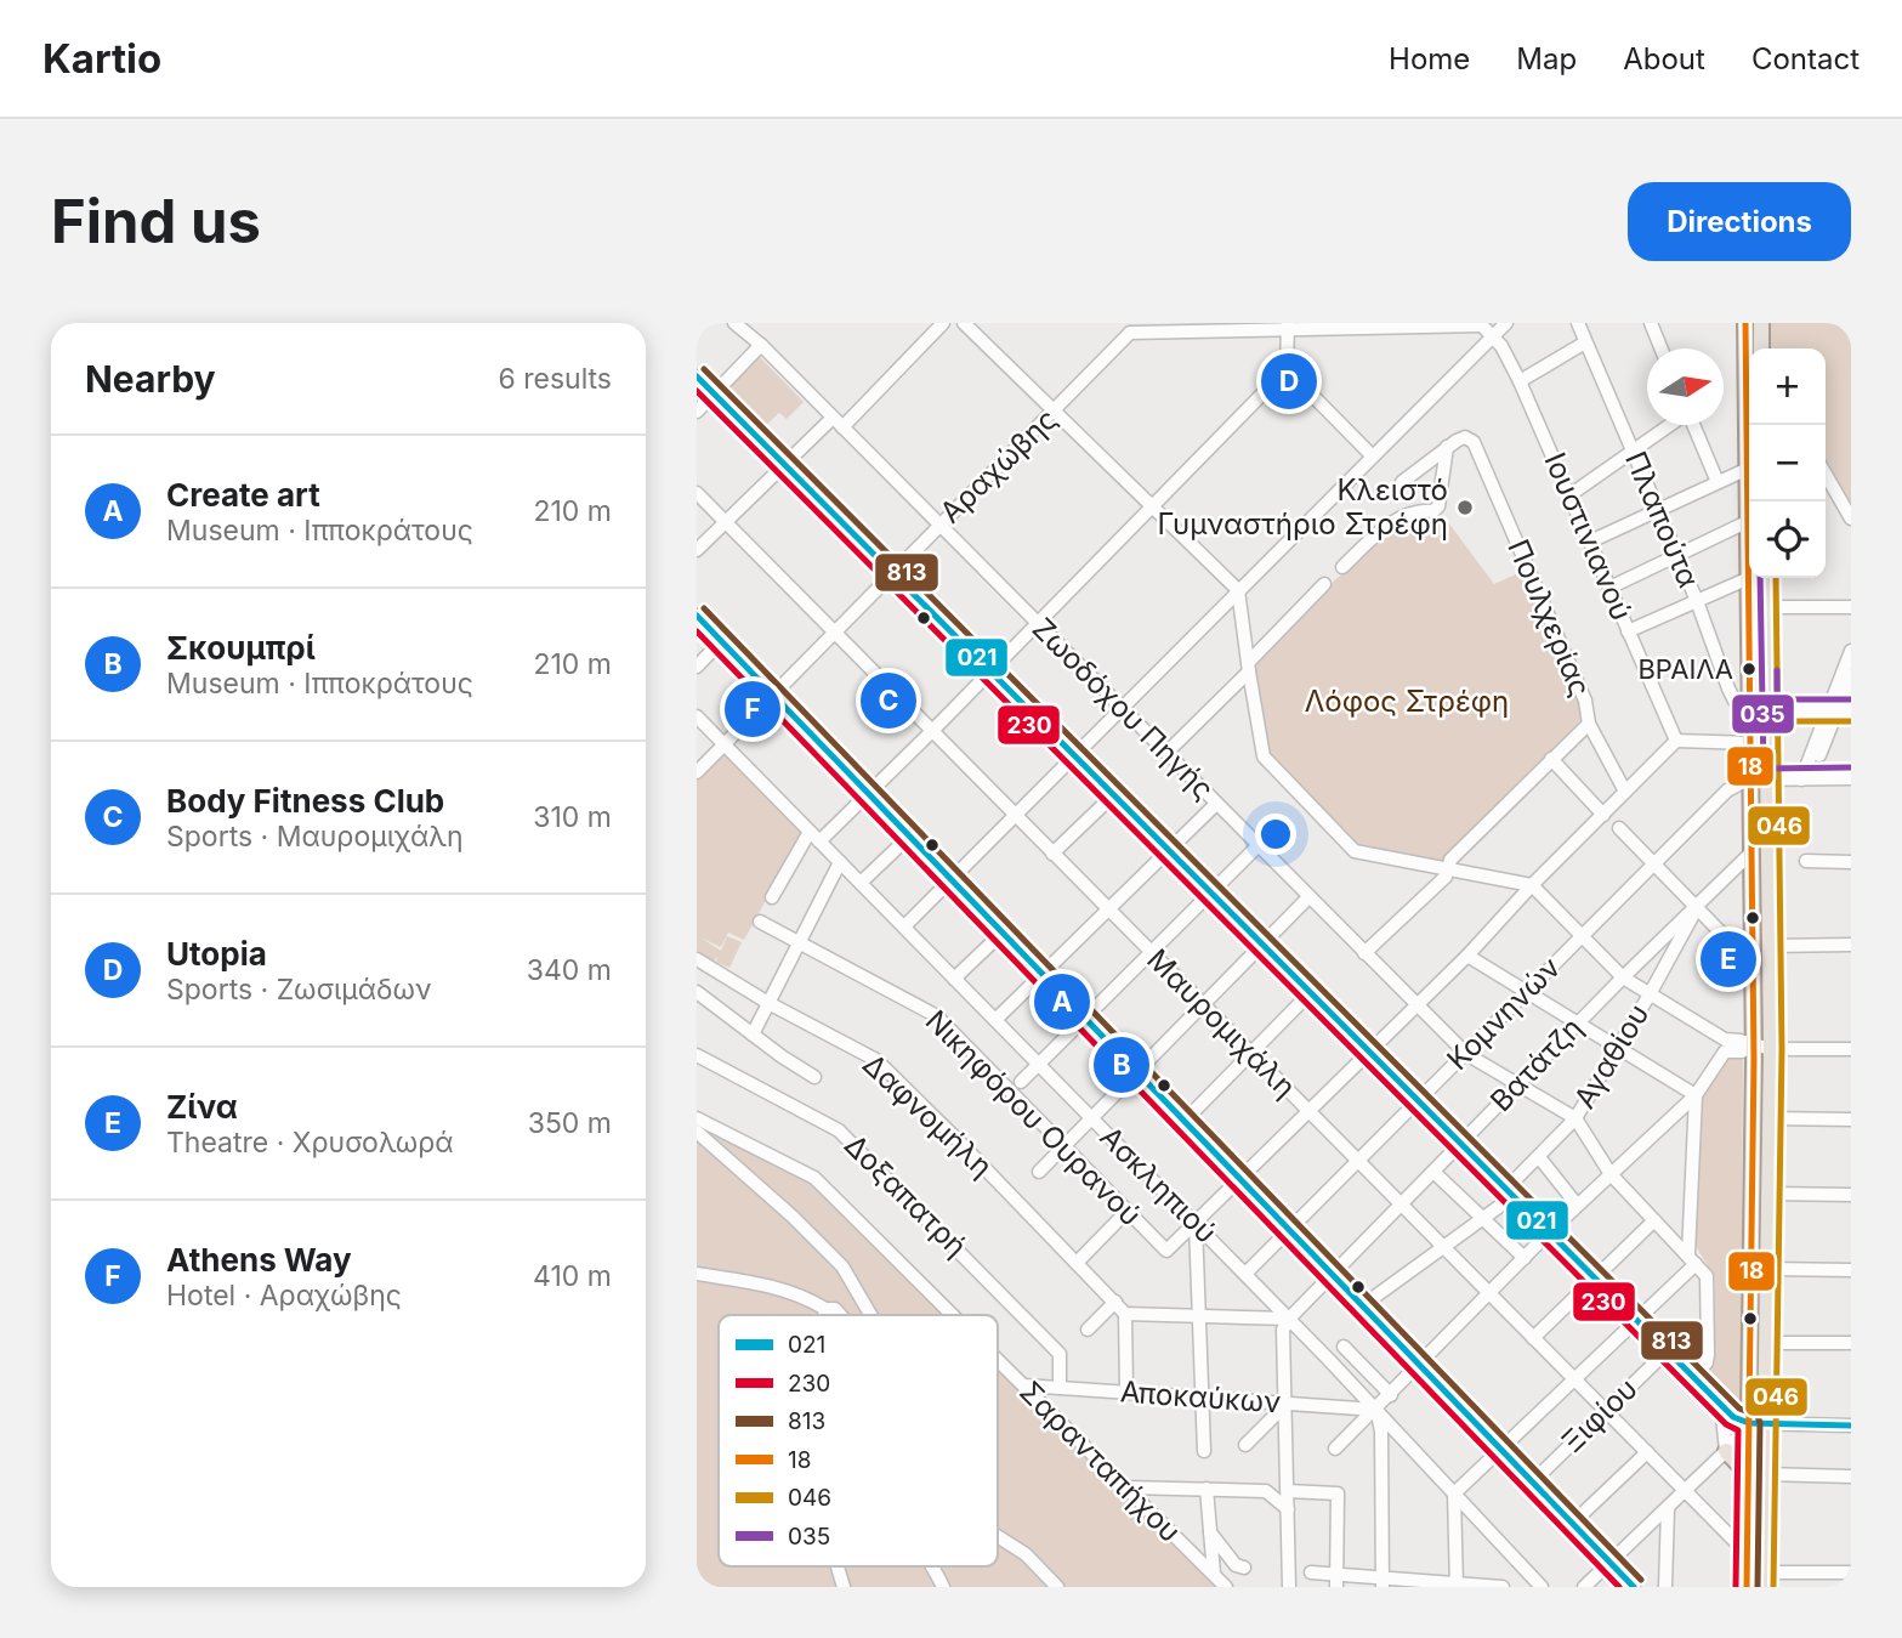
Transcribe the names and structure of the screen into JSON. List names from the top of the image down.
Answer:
{
  "streets": {
    "street": [
      "Αραχώβης",
      "Πλαπούτα",
      "Ιουστινιανού",
      "Πουλχερίας",
      "Ζωοδόχου Πηγής",
      "Κομνηνών",
      "Μαυρομιχάλη",
      "Αγαθίου",
      "Βατάτζη",
      "Δαφνομήλη",
      "Νικηφόρου Ουρανού",
      "Ασκληπιού",
      "Δοξαπατρή",
      "Αποκαύκων",
      "Ξιφίου",
      "Σαρανταπήχου"
    ]
  },
  "crossings": [
    ["Αραχώβης", "Ζωοδόχου Πηγής"],
    ["Αραχώβης", "Μαυρομιχάλη"],
    ["Αραχώβης", "Ασκληπιού"],
    ["Ζωοδόχου Πηγής", "Κομνηνών"],
    ["Ζωοδόχου Πηγής", "Αγαθίου"],
    ["Ζωοδόχου Πηγής", "Βατάτζη"],
    ["Κομνηνών", "Μαυρομιχάλη"],
    ["Κομνηνών", "Ασκληπιού"],
    ["Μαυρομιχάλη", "Αγαθίου"],
    ["Μαυρομιχάλη", "Βατάτζη"],
    ["Μαυρομιχάλη", "Ξιφίου"],
    ["Αγαθίου", "Βατάτζη"],
    ["Βατάτζη", "Ασκληπιού"],
    ["Νικηφόρου Ουρανού", "Ασκληπιού"],
    ["Ασκληπιού", "Αποκαύκων"],
    ["Δοξαπατρή", "Αποκαύκων"],
    ["Αποκαύκων", "Σαρανταπήχου"]
  ],
  "parks": ["Λόφος Στρέφη"],
  "places": ["Κλειστό Γυμναστήριο Στρέφη", "ΒΡΑΙΛΑ"],
  "lines": [
    "transit line 18",
    "transit line 813",
    "transit line 021",
    "transit line 230",
    "transit line 046",
    "transit line 035"
  ],
  "legend": [
    "021",
    "230",
    "813",
    "18",
    "046",
    "035"
  ],
  "north": "right",
  "page": {
    "header": "Kartio",
    "nav": [
      "Home",
      "Map",
      "About",
      "Contact"
    ],
    "buttons": "Directions",
    "title": "Find us",
    "heading": ["Nearby", "6 results"],
    "map_buttons": ["+", "−"],
    "pins": [
      "D",
      "C",
      "F",
      "E",
      "A",
      "B"
    ],
    "list": [
      {
        "mark": "A",
        "name": "Create art",
        "note": "Museum · Ιπποκράτους",
        "value": "210 m"
      },
      {
        "mark": "B",
        "name": "Σκουμπρί",
        "note": "Museum · Ιπποκράτους",
        "value": "210 m"
      },
      {
        "mark": "C",
        "name": "Body Fitness Club",
        "note": "Sports · Μαυρομιχάλη",
        "value": "310 m"
      },
      {
        "mark": "D",
        "name": "Utopia",
        "note": "Sports · Ζωσιμάδων",
        "value": "340 m"
      },
      {
        "mark": "E",
        "name": "Ζίνα",
        "note": "Theatre · Χρυσολωρά",
        "value": "350 m"
      },
      {
        "mark": "F",
        "name": "Athens Way",
        "note": "Hotel · Αραχώβης",
        "value": "410 m"
      }
    ]
  }
}
